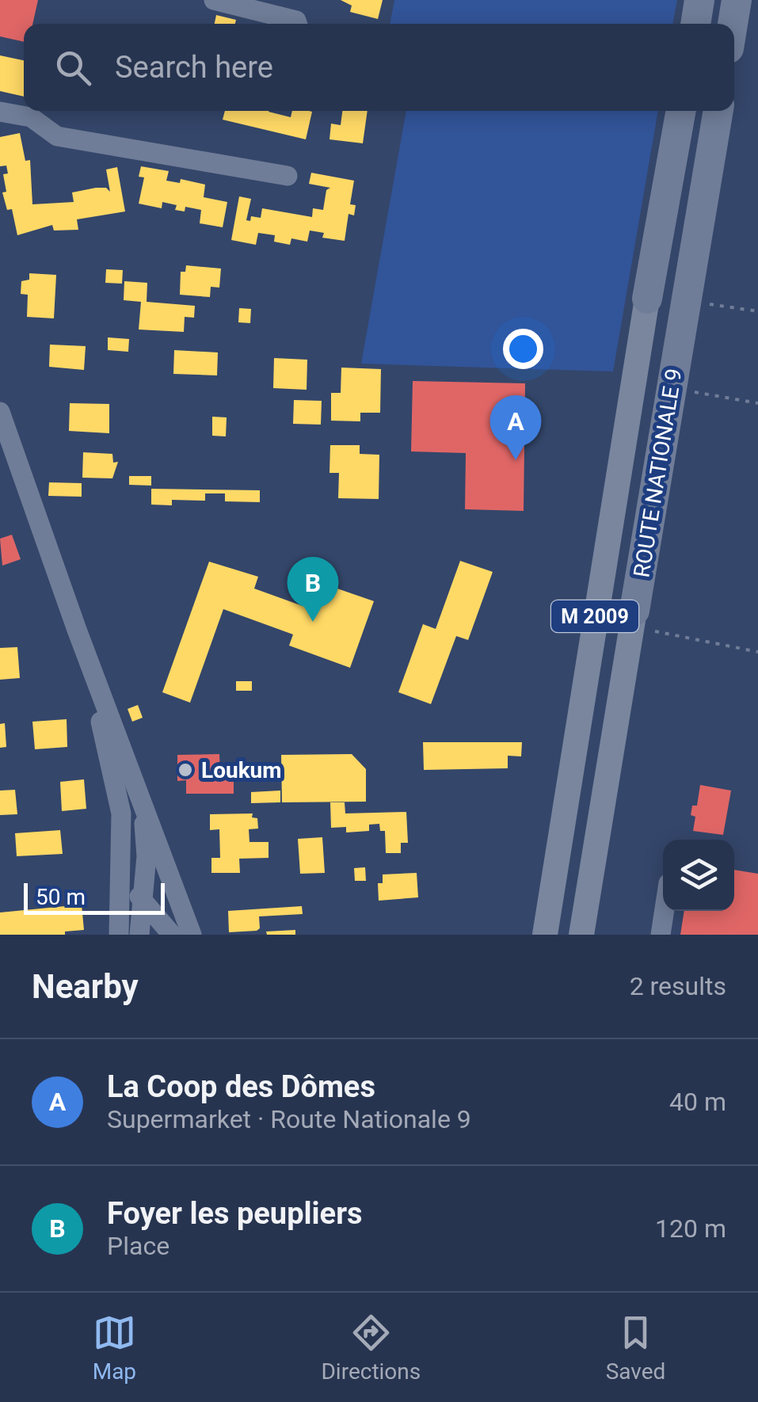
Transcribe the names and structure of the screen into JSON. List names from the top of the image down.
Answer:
{
  "streets": {
    "highway": ["ROUTE NATIONALE 9", "M 2009"]
  },
  "places": ["Loukum"],
  "scale_bar": "50 m",
  "page": {
    "search": "Search here",
    "pins": ["A", "B"],
    "scale": "50 m",
    "heading": ["Nearby", "2 results"],
    "list": [
      {
        "mark": "A",
        "name": "La Coop des Dômes",
        "note": "Supermarket · Route Nationale 9",
        "value": "40 m"
      },
      {
        "mark": "B",
        "name": "Foyer les peupliers",
        "note": "Place",
        "value": "120 m"
      }
    ],
    "nav": ["Map", "Directions", "Saved"]
  }
}
